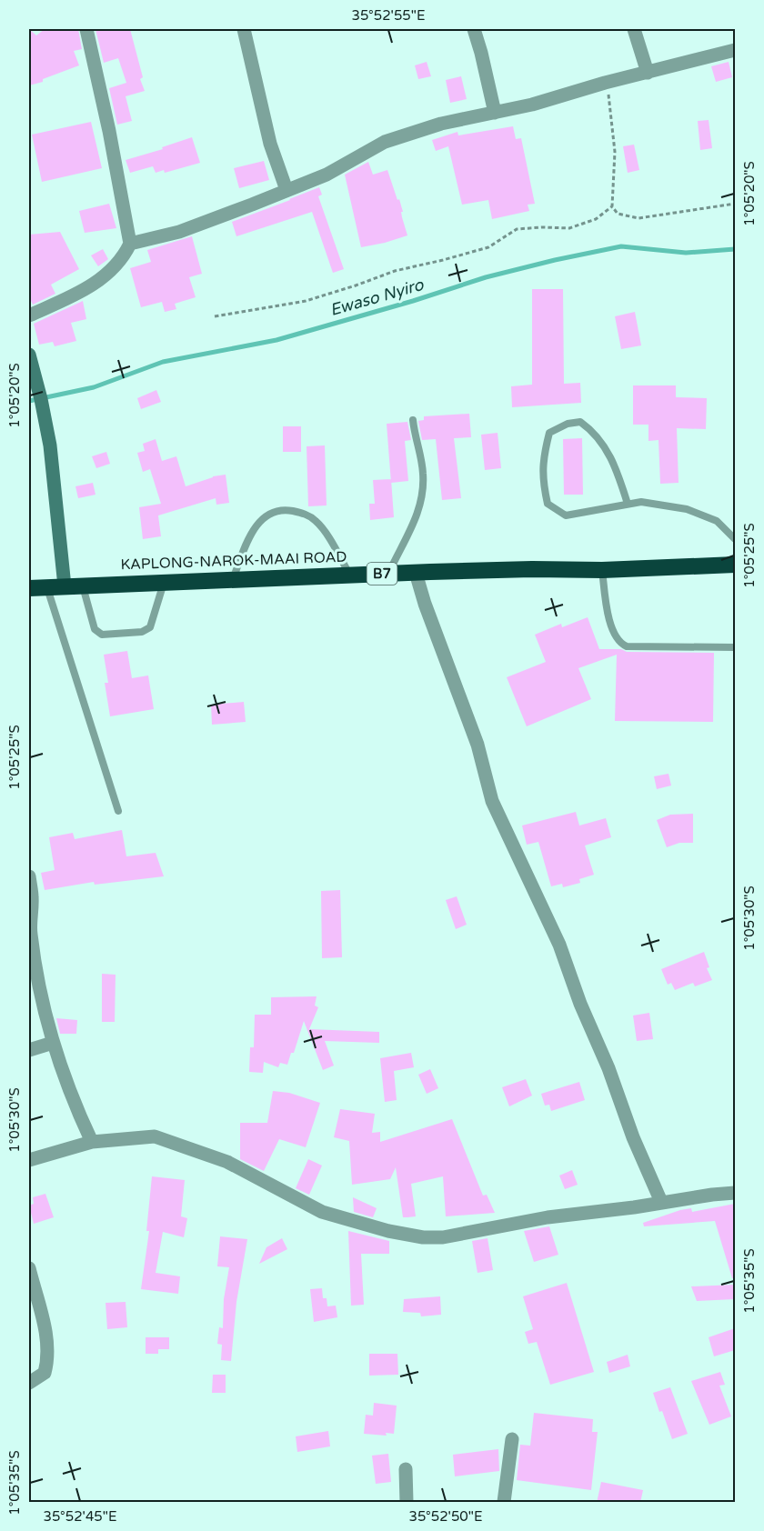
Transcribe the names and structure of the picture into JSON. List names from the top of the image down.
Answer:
{
  "streets": {
    "highway": ["KAPLONG-NAROK-MAAI ROAD", "B7"]
  },
  "water": ["Ewaso Nyiro"],
  "coordinates": [
    "35°52'55\"E",
    "1°05'20\"S",
    "1°05'25\"S",
    "1°05'30\"S",
    "1°05'35\"S",
    "35°52'45\"E",
    "35°52'50\"E"
  ]
}
